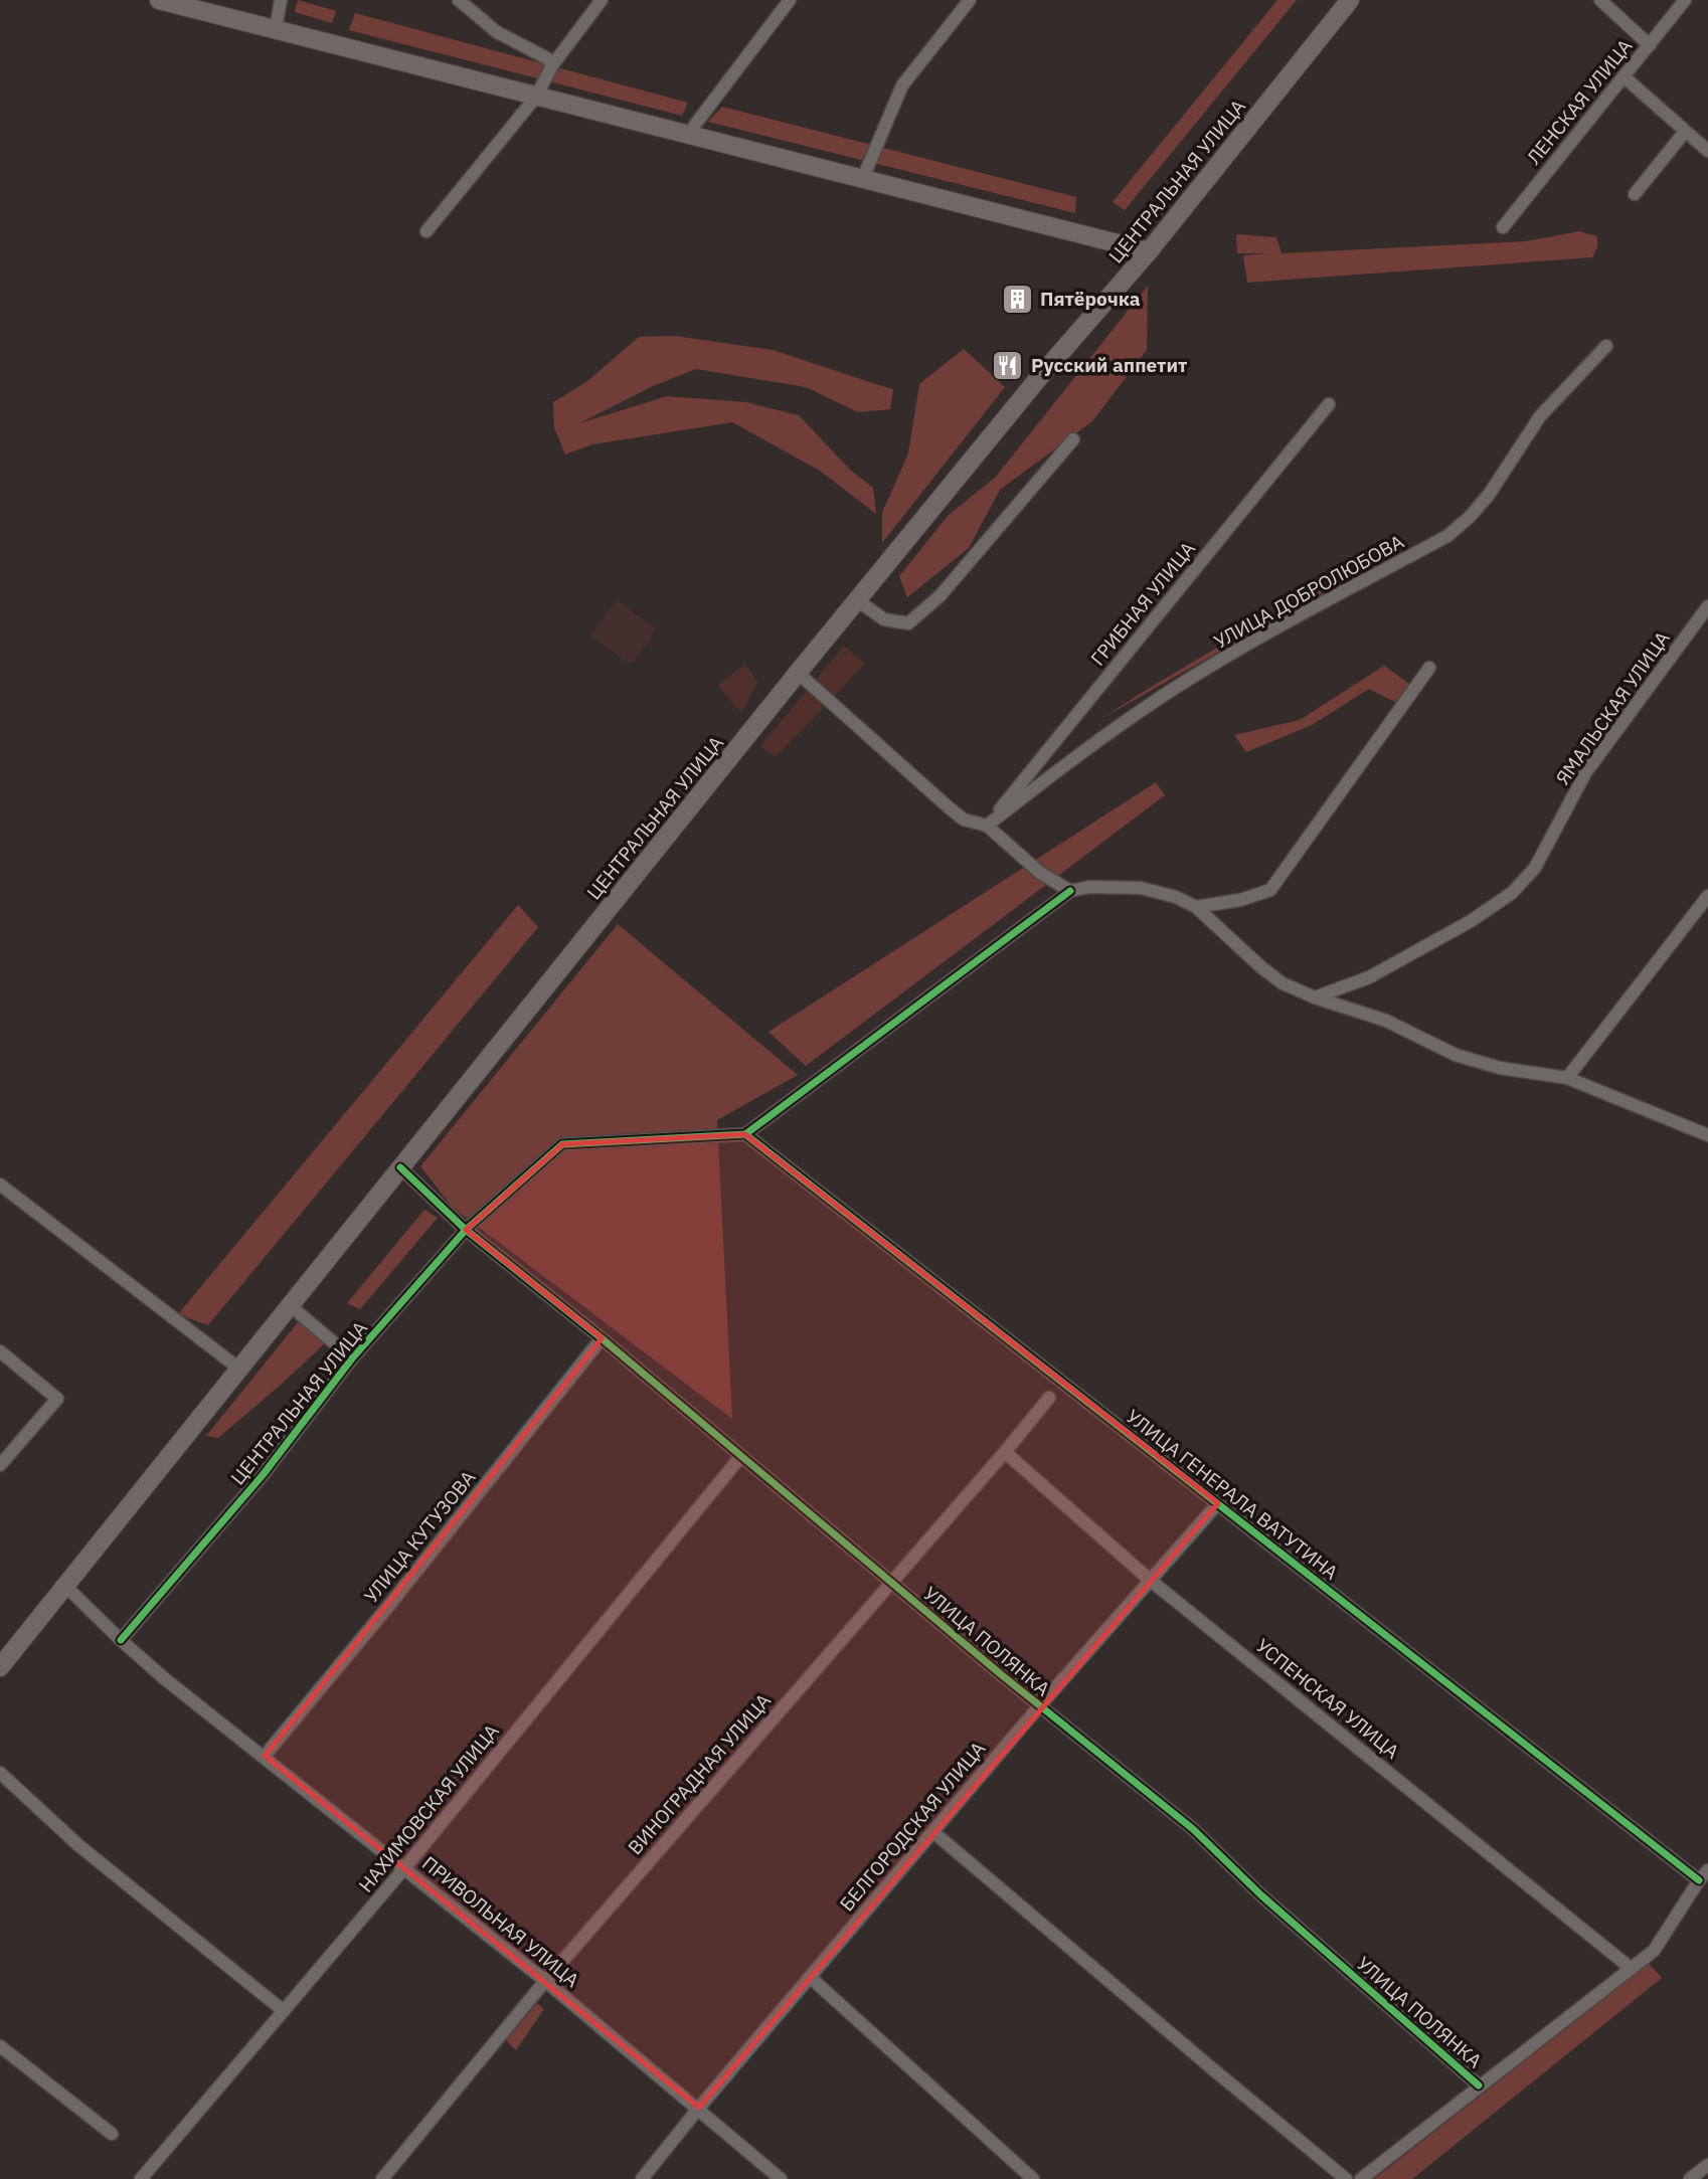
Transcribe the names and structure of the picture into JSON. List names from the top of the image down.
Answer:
{
  "streets": {
    "main road": ["ЦЕНТРАЛЬНАЯ УЛИЦА"],
    "street": [
      "ЛЕНСКАЯ УЛИЦА",
      "УЛИЦА ДОБРОЛЮБОВА",
      "ГРИБНАЯ УЛИЦА",
      "ЯМАЛЬСКАЯ УЛИЦА",
      "УЛИЦА ГЕНЕРАЛА ВАТУТИНА",
      "УЛИЦА КУТУЗОВА",
      "УЛИЦА ПОЛЯНКА",
      "УСПЕНСКАЯ УЛИЦА",
      "ВИНОГРАДНАЯ УЛИЦА",
      "НАХИМОВСКАЯ УЛИЦА",
      "БЕЛГОРОДСКАЯ УЛИЦА",
      "ПРИВОЛЬНАЯ УЛИЦА"
    ]
  },
  "crossings": [
    ["ЦЕНТРАЛЬНАЯ УЛИЦА", "УЛИЦА ГЕНЕРАЛА ВАТУТИНА"],
    ["ЦЕНТРАЛЬНАЯ УЛИЦА", "УЛИЦА ПОЛЯНКА"],
    ["ЦЕНТРАЛЬНАЯ УЛИЦА", "ПРИВОЛЬНАЯ УЛИЦА"],
    ["УЛИЦА ДОБРОЛЮБОВА", "ГРИБНАЯ УЛИЦА"],
    ["УЛИЦА ГЕНЕРАЛА ВАТУТИНА", "БЕЛГОРОДСКАЯ УЛИЦА"],
    ["УЛИЦА КУТУЗОВА", "УЛИЦА ПОЛЯНКА"],
    ["УЛИЦА КУТУЗОВА", "ПРИВОЛЬНАЯ УЛИЦА"],
    ["УЛИЦА ПОЛЯНКА", "ВИНОГРАДНАЯ УЛИЦА"],
    ["УЛИЦА ПОЛЯНКА", "НАХИМОВСКАЯ УЛИЦА"],
    ["УЛИЦА ПОЛЯНКА", "БЕЛГОРОДСКАЯ УЛИЦА"],
    ["УСПЕНСКАЯ УЛИЦА", "ВИНОГРАДНАЯ УЛИЦА"],
    ["УСПЕНСКАЯ УЛИЦА", "БЕЛГОРОДСКАЯ УЛИЦА"],
    ["ВИНОГРАДНАЯ УЛИЦА", "ПРИВОЛЬНАЯ УЛИЦА"],
    ["НАХИМОВСКАЯ УЛИЦА", "ПРИВОЛЬНАЯ УЛИЦА"],
    ["БЕЛГОРОДСКАЯ УЛИЦА", "ПРИВОЛЬНАЯ УЛИЦА"]
  ],
  "places": {
    "building": ["Пятёрочка"],
    "restaurant": ["Русский аппетит"]
  }
}
